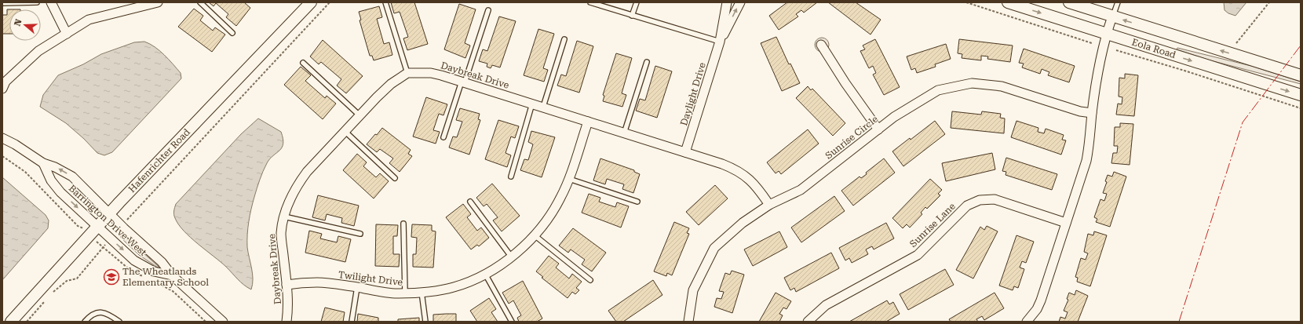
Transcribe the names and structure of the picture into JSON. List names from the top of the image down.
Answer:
{
  "streets": {
    "street": [
      "Eola Road",
      "Daybreak Drive",
      "Daylight Drive",
      "Sunrise Circle",
      "Hafenrichter Road",
      "Barrington Drive West",
      "Sunrise Lane",
      "Twilight Drive"
    ]
  },
  "crossings": [
    ["Daybreak Drive", "Daylight Drive"],
    ["Daybreak Drive", "Sunrise Circle"],
    ["Daybreak Drive", "Twilight Drive"],
    ["Hafenrichter Road", "Barrington Drive West"]
  ],
  "places": {
    "school or university": ["The Wheatlands Elementary School"]
  },
  "north": "left"
}
